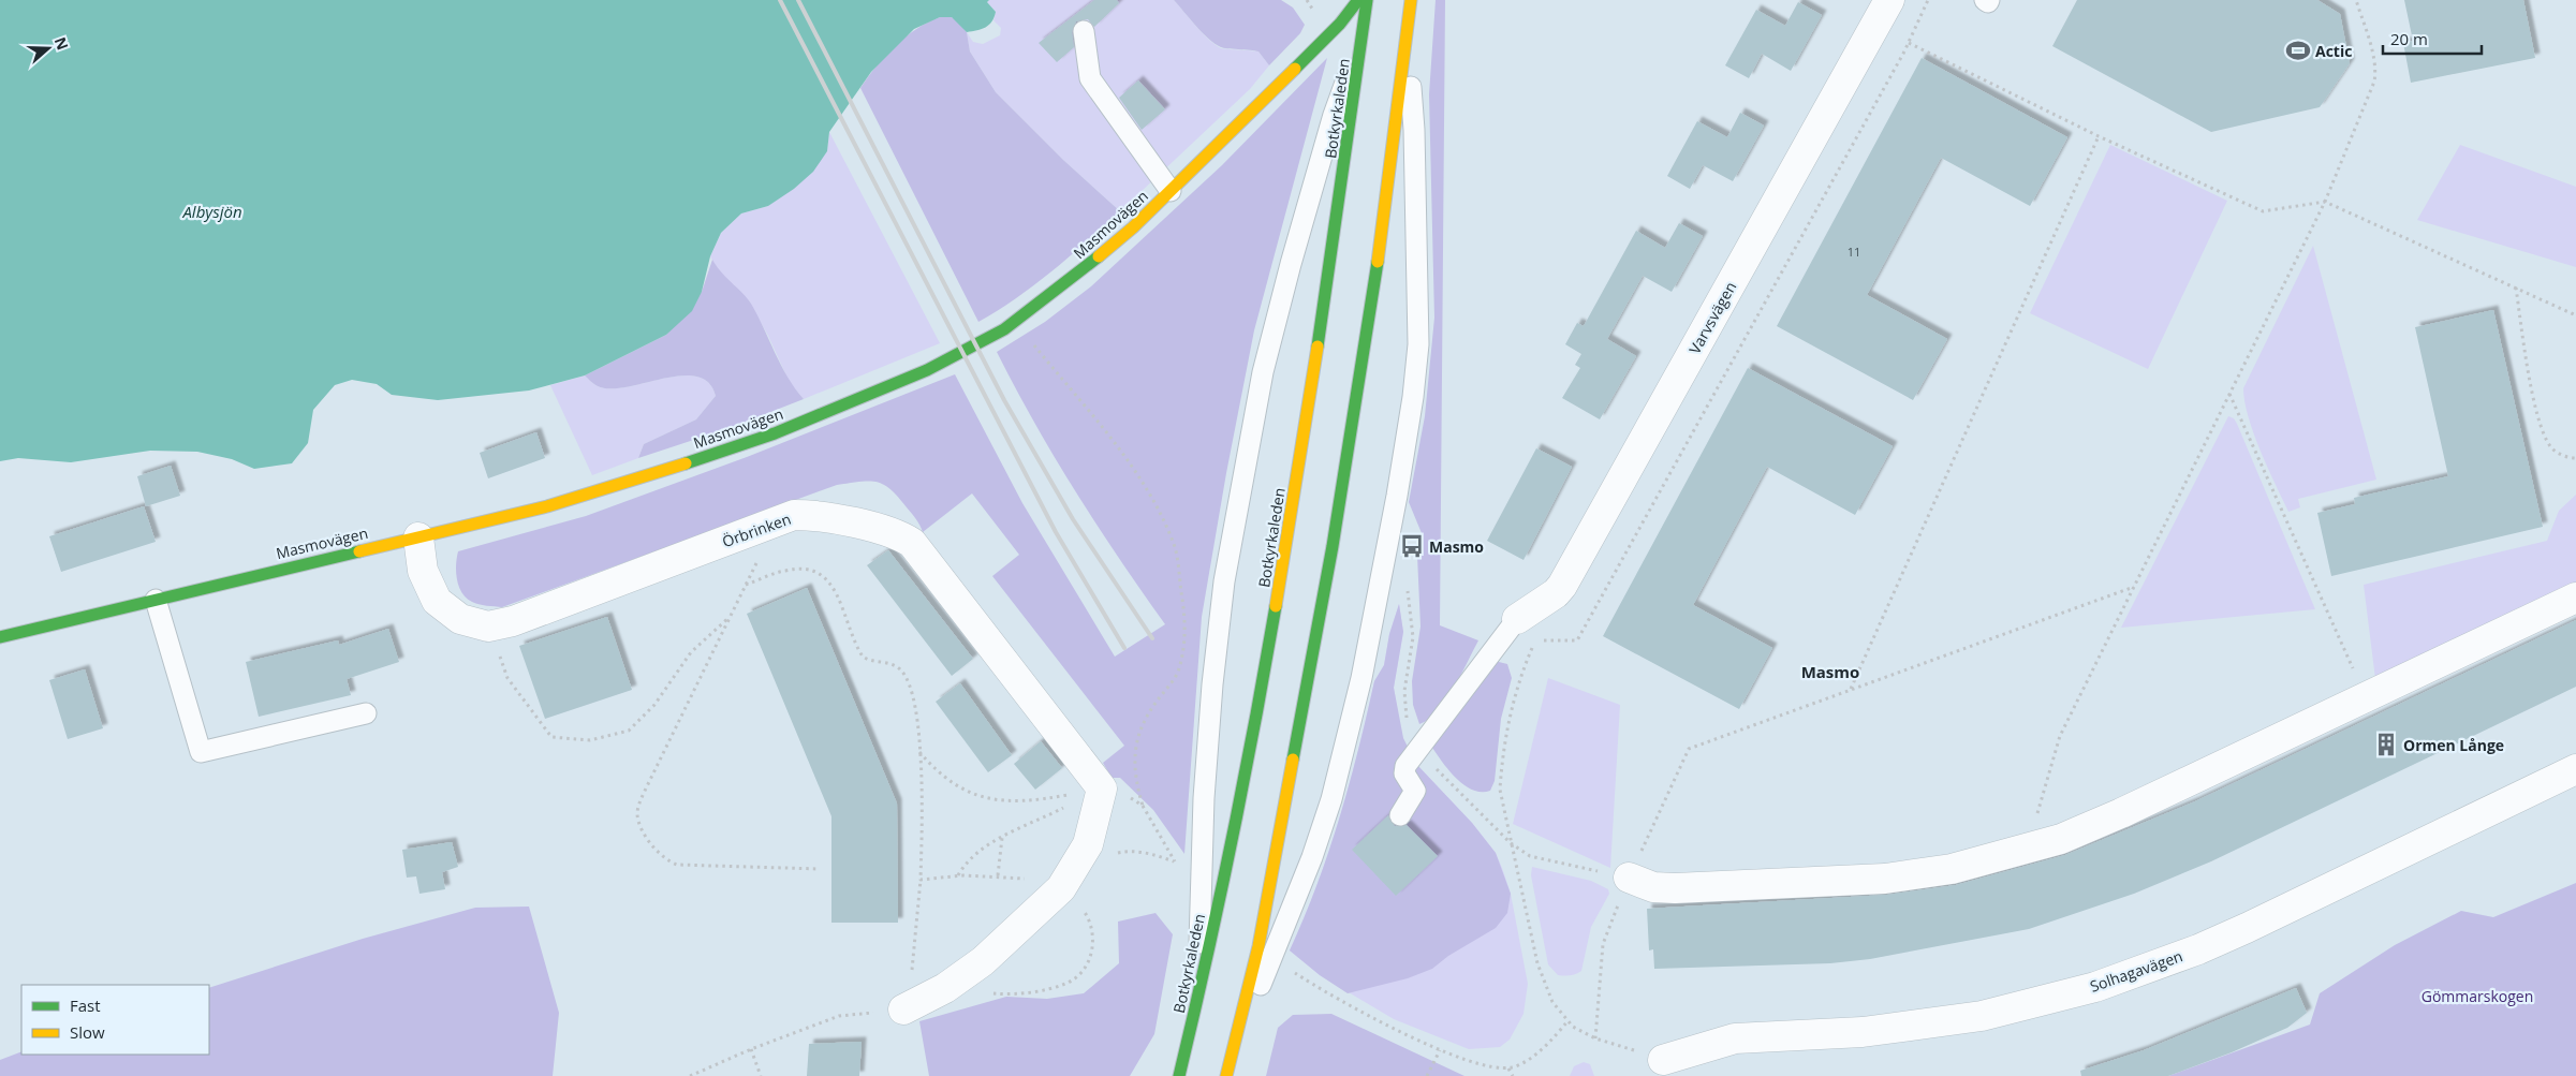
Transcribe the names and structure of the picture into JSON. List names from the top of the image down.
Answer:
{
  "streets": {
    "main road": ["Botkyrkaleden", "Masmovägen"],
    "street": ["Varvsvägen", "Örbrinken", "Solhagavägen"]
  },
  "crossings": [
    ["Masmovägen", "Örbrinken"]
  ],
  "districts": ["Masmo"],
  "water": ["Albysjön"],
  "parks": ["Gömmarskogen"],
  "places": {
    "sports": ["Actic"],
    "bus stop": ["Masmo"],
    "building": ["Ormen Långe"]
  },
  "house_numbers": ["11"],
  "legend": ["Fast", "Slow"],
  "scale_bar": "20 m",
  "north": "right"
}
